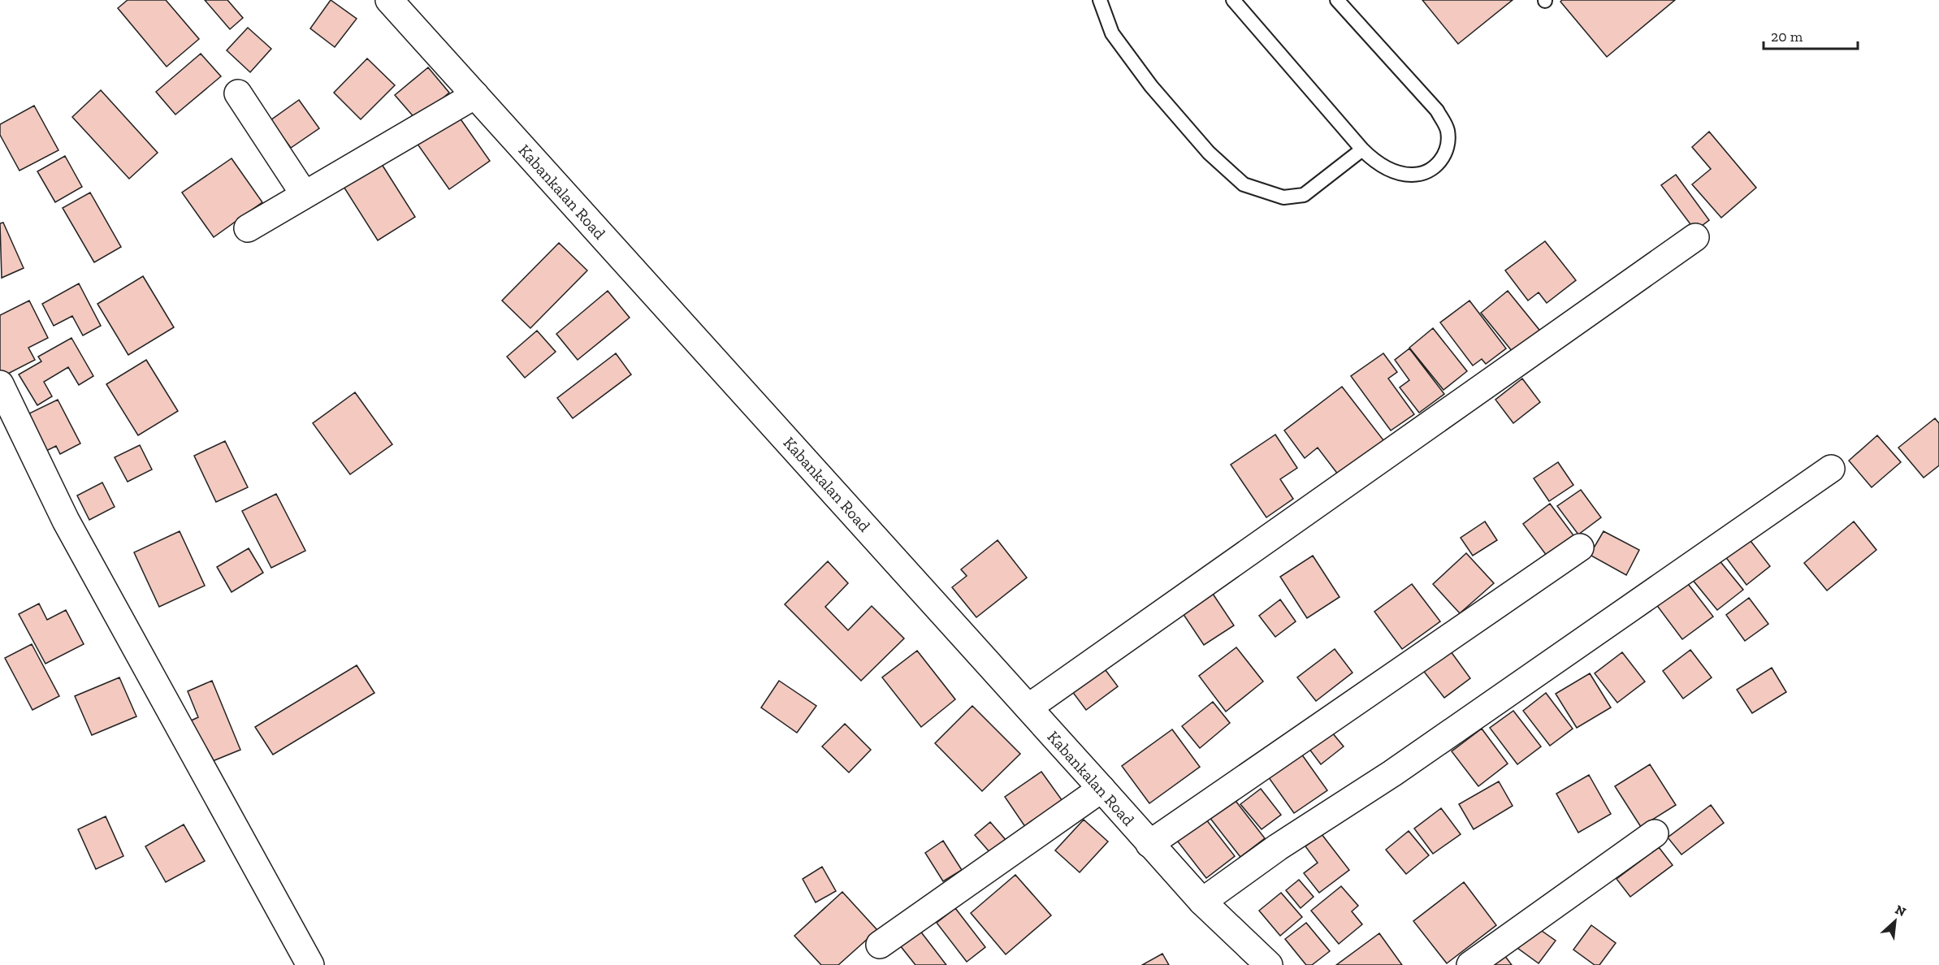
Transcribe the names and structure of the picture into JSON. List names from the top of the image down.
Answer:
{
  "streets": {
    "street": ["Kabankalan Road"]
  },
  "scale_bar": "20 m",
  "north": "top right"
}
